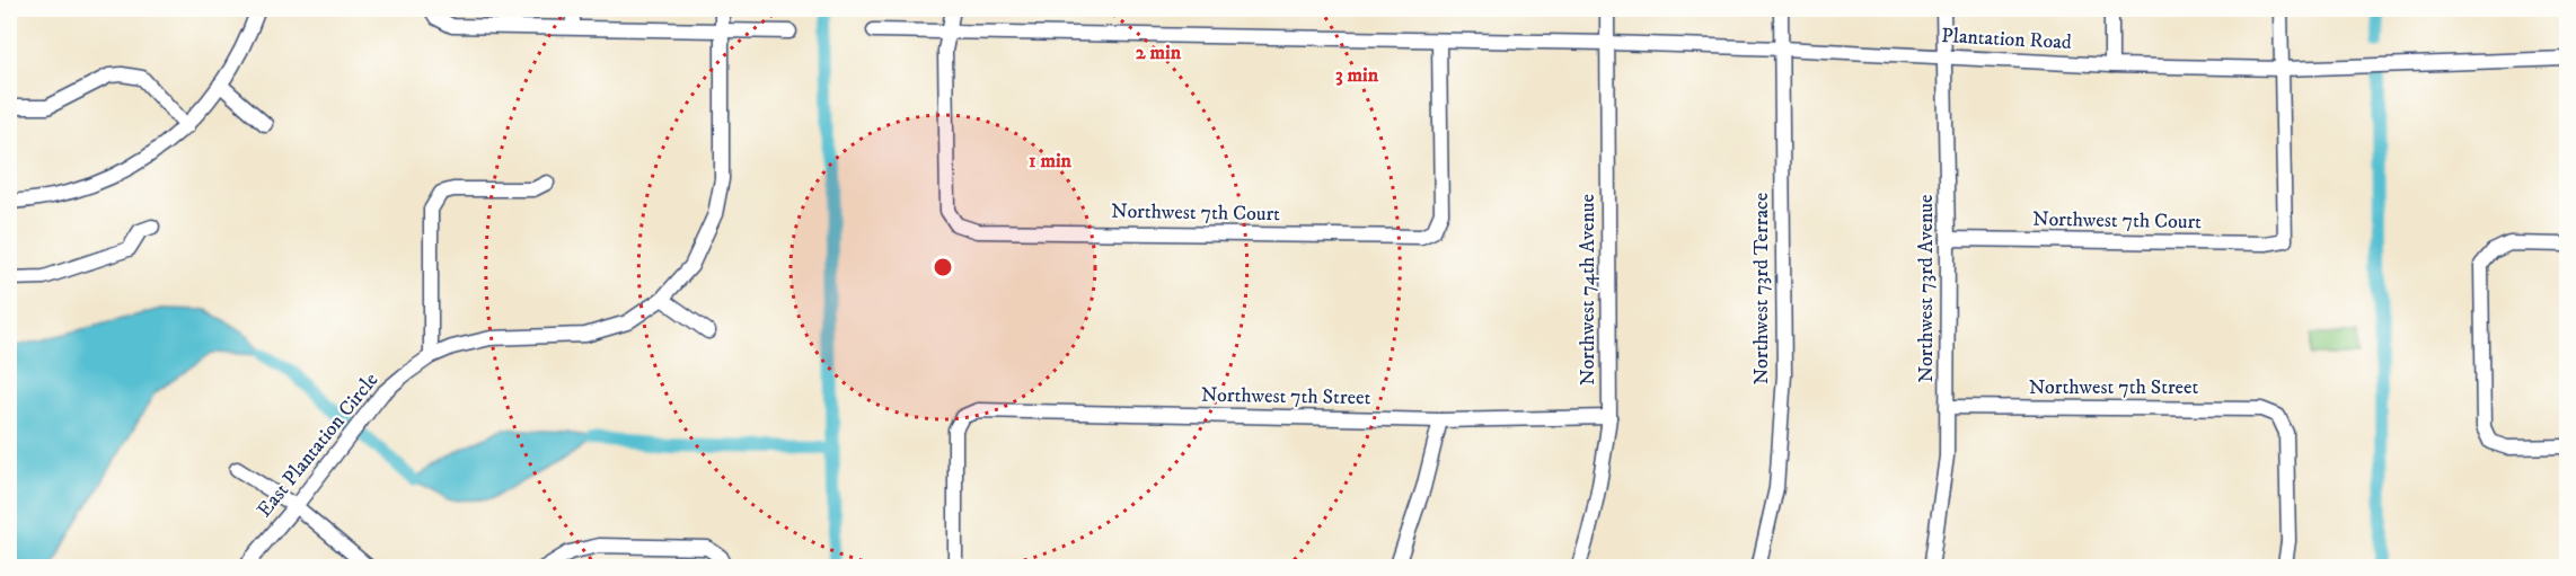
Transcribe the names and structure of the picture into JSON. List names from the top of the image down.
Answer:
{
  "streets": {
    "street": [
      "Plantation Road",
      "Northwest 7th Court",
      "Northwest 73rd Terrace",
      "Northwest 73rd Avenue",
      "Northwest 74th Avenue",
      "Northwest 7th Street",
      "East Plantation Circle"
    ]
  },
  "crossings": [
    ["Plantation Road", "Northwest 7th Court"],
    ["Plantation Road", "Northwest 73rd Terrace"],
    ["Plantation Road", "Northwest 73rd Avenue"],
    ["Plantation Road", "Northwest 74th Avenue"],
    ["Northwest 7th Court", "Northwest 73rd Avenue"],
    ["Northwest 73rd Avenue", "Northwest 7th Street"],
    ["Northwest 74th Avenue", "Northwest 7th Street"]
  ],
  "rings": ["2 min", "3 min", "1 min"]
}
